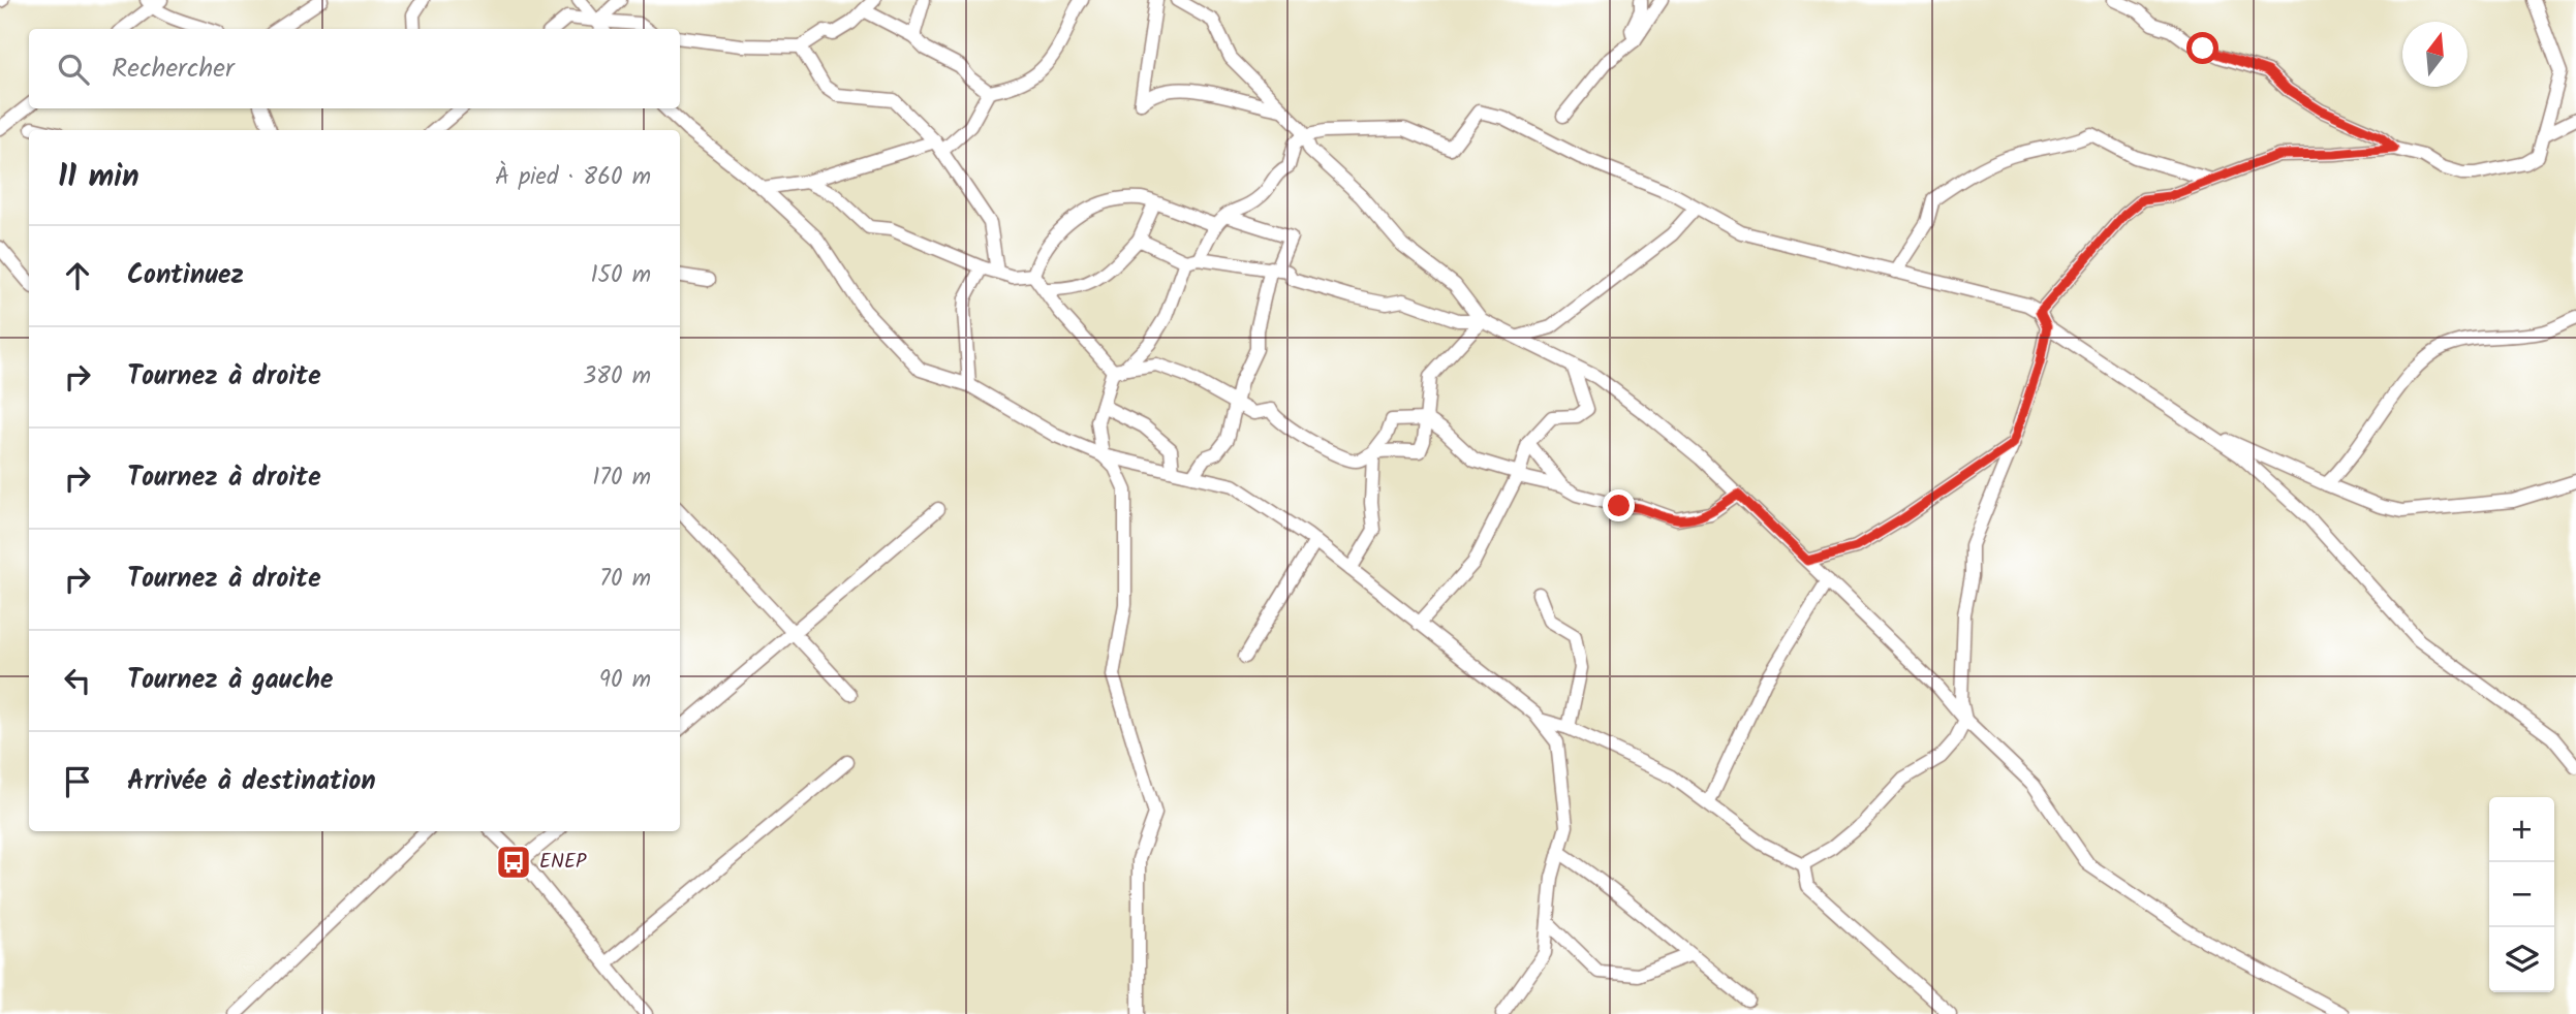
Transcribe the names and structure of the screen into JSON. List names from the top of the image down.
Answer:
{
  "places": {
    "bus stop": ["ENEP"]
  },
  "north": "top",
  "page": {
    "search": "Rechercher",
    "heading": ["11 min", "À pied · 860 m"],
    "list": [
      ["Continuez", "150 m"],
      ["Tournez à droite", "380 m"],
      ["Tournez à droite", "170 m"],
      ["Tournez à droite", "70 m"],
      ["Tournez à gauche", "90 m"],
      "Arrivée à destination"
    ],
    "map_buttons": ["+", "−"]
  }
}
